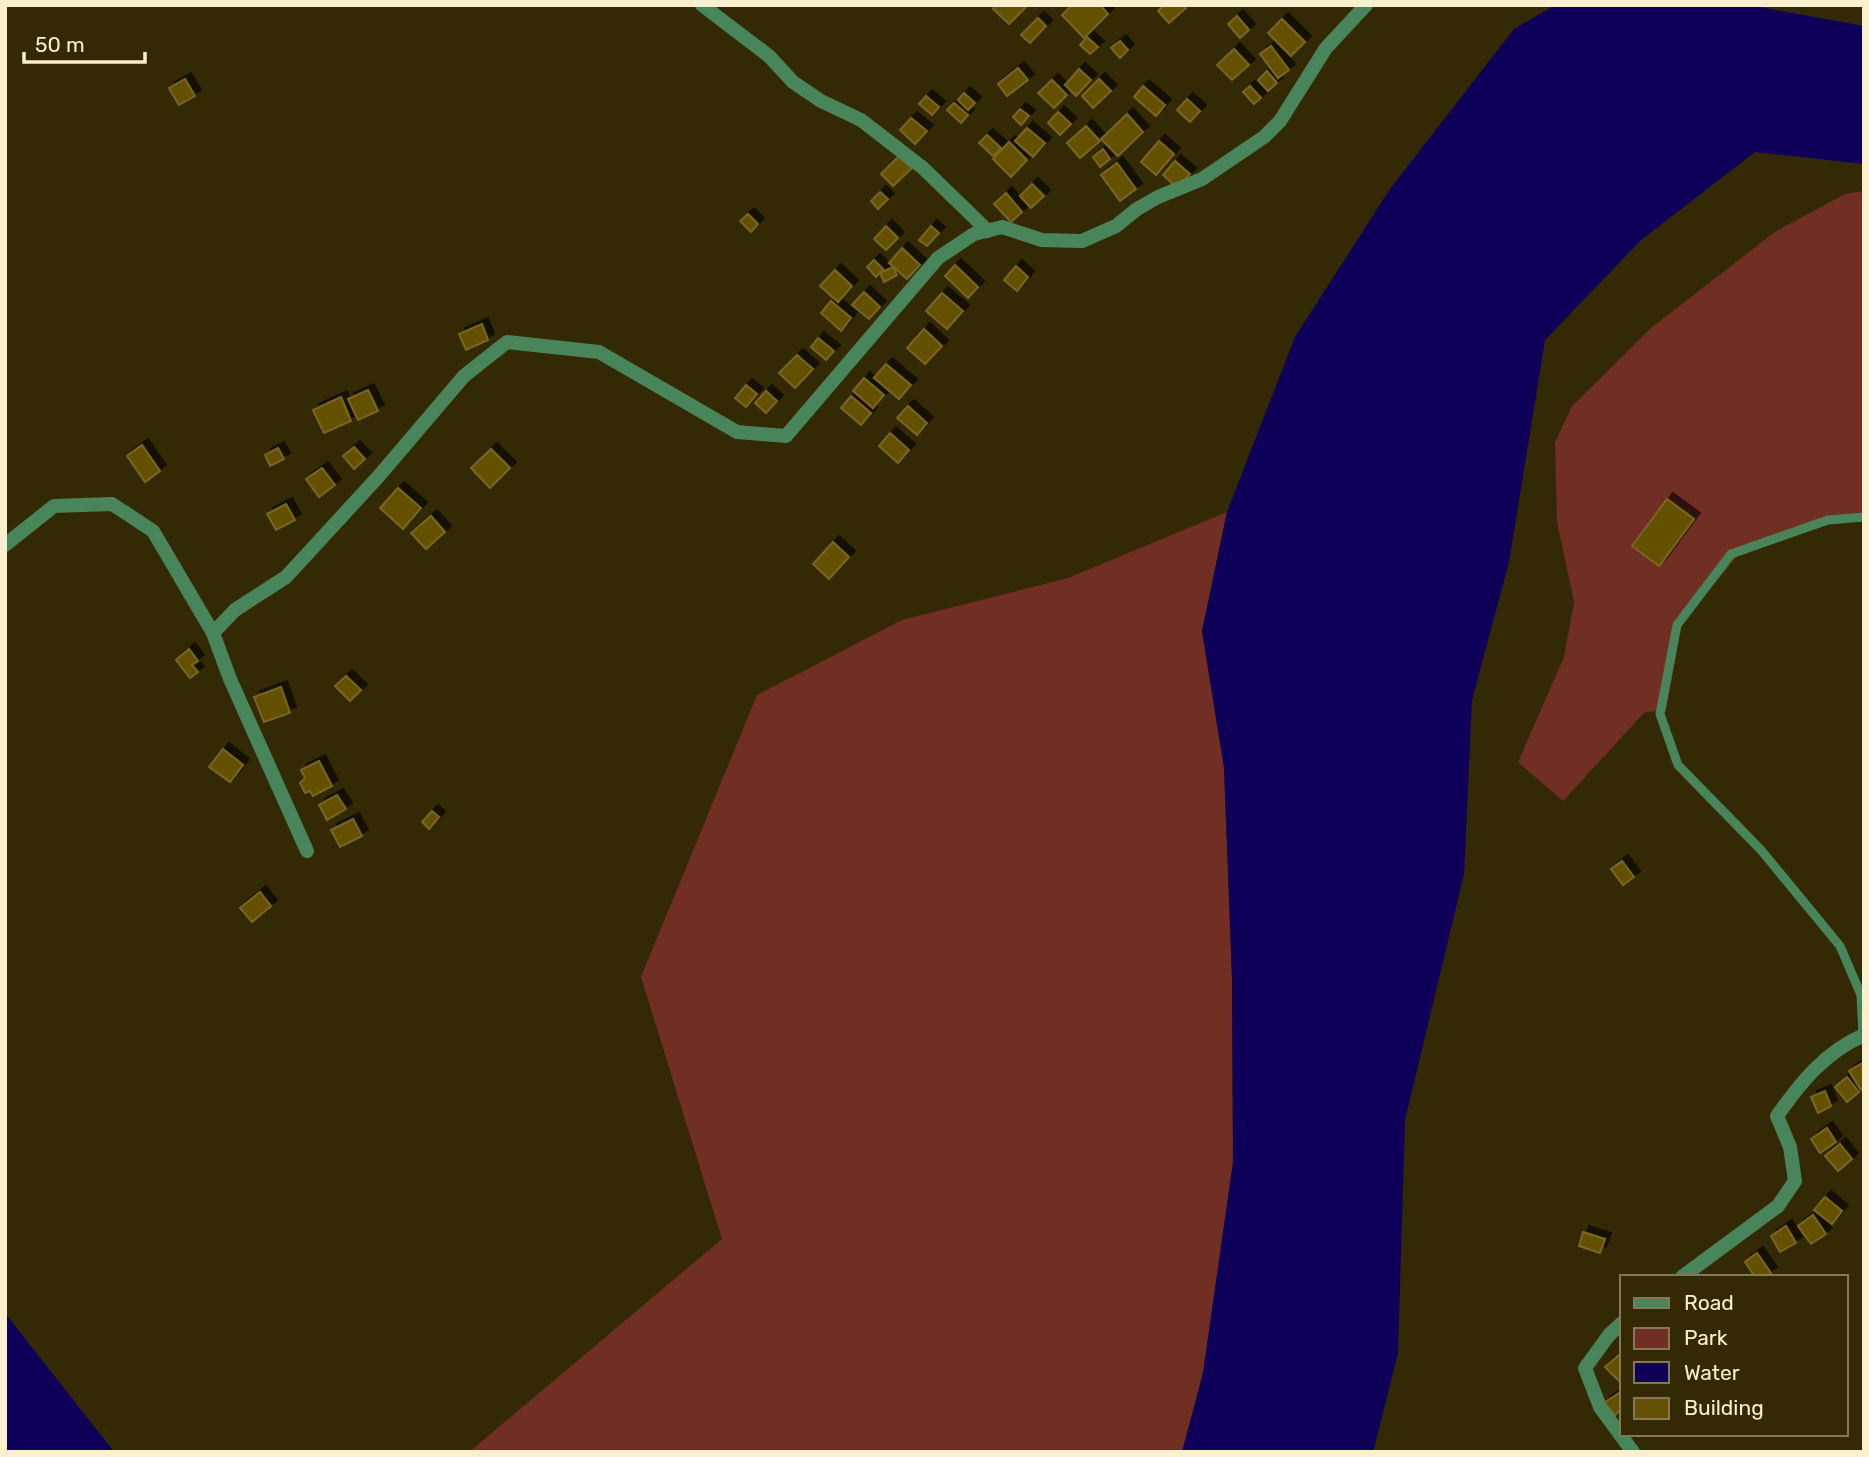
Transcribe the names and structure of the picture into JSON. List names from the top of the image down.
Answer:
{
  "legend": [
    "Road",
    "Park",
    "Water",
    "Building"
  ],
  "scale_bar": "50 m"
}
